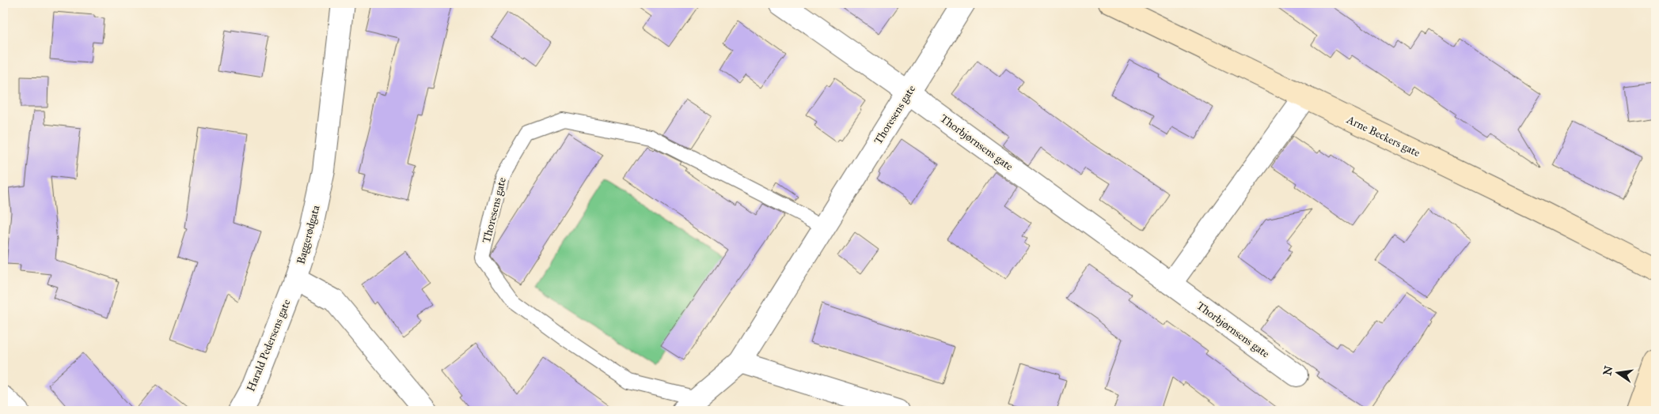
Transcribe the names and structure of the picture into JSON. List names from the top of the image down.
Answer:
{
  "streets": {
    "main road": ["Arne Beckers gate"],
    "street": [
      "Thoresens gate",
      "Thorbjørnsens gate",
      "Baggerødgata",
      "Harald Pedersens gate"
    ]
  },
  "crossings": [
    ["Thoresens gate", "Thorbjørnsens gate"],
    ["Baggerødgata", "Harald Pedersens gate"]
  ],
  "north": "left"
}
